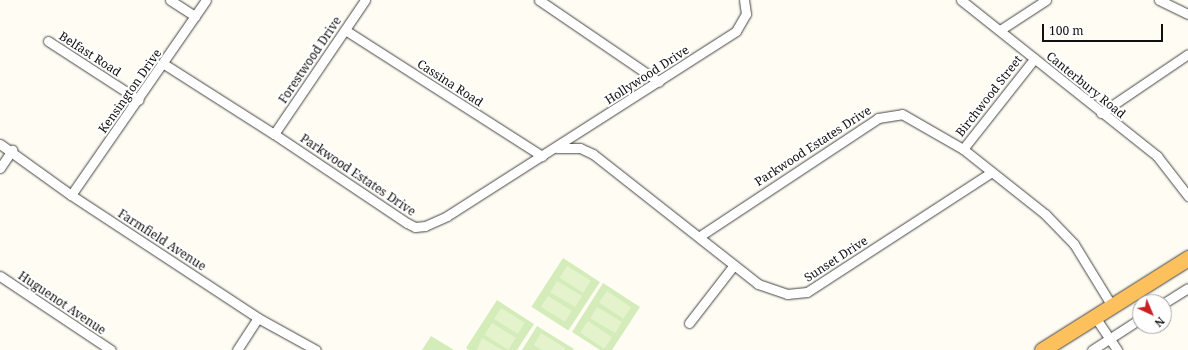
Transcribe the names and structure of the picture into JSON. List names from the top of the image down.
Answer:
{
  "streets": {
    "street": [
      "Belfast Road",
      "Forestwood Drive",
      "Hollywood Drive",
      "Cassina Road",
      "Canterbury Road",
      "Kensington Drive",
      "Birchwood Street",
      "Parkwood Estates Drive",
      "Farmfield Avenue",
      "Sunset Drive",
      "Huguenot Avenue"
    ]
  },
  "crossings": [
    ["Belfast Road", "Kensington Drive"],
    ["Forestwood Drive", "Cassina Road"],
    ["Forestwood Drive", "Parkwood Estates Drive"],
    ["Hollywood Drive", "Cassina Road"],
    ["Hollywood Drive", "Parkwood Estates Drive"],
    ["Hollywood Drive", "Sunset Drive"],
    ["Cassina Road", "Parkwood Estates Drive"],
    ["Canterbury Road", "Birchwood Street"],
    ["Kensington Drive", "Parkwood Estates Drive"],
    ["Kensington Drive", "Farmfield Avenue"],
    ["Birchwood Street", "Parkwood Estates Drive"],
    ["Parkwood Estates Drive", "Sunset Drive"]
  ],
  "scale_bar": "100 m",
  "north": "bottom right"
}
